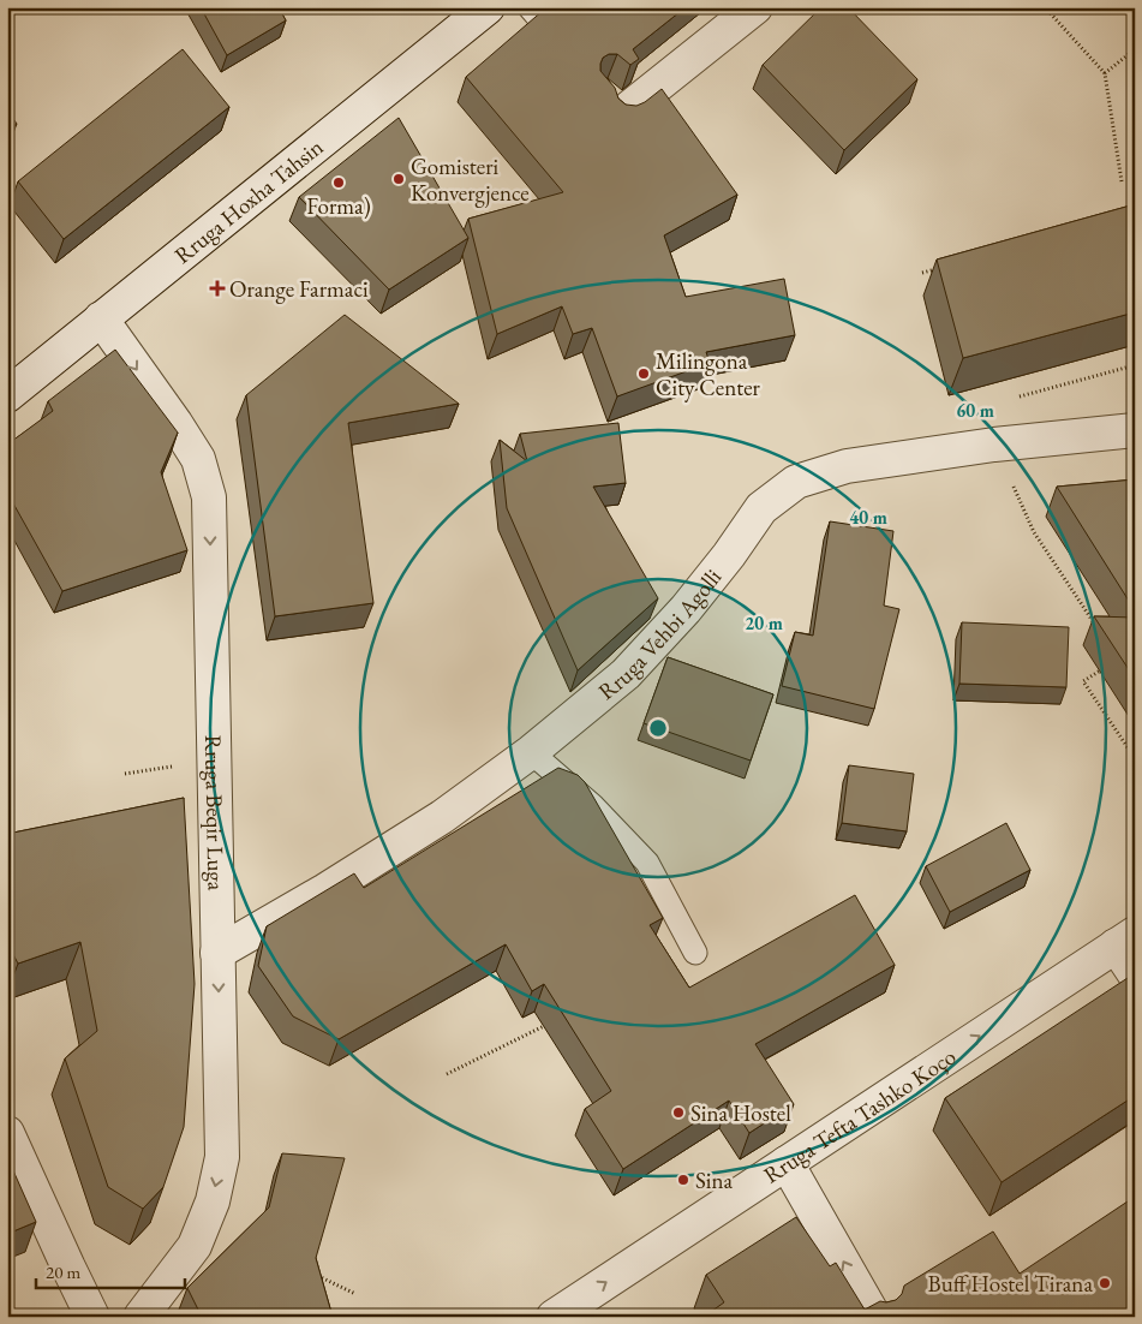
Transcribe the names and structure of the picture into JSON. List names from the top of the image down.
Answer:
{
  "streets": {
    "street": [
      "Rruga Hoxha Tahsin",
      "Rruga Vehbi Agolli",
      "Rruga Beqir Luga",
      "Rruga Tefta Tashko Koço"
    ]
  },
  "crossings": [
    ["Rruga Hoxha Tahsin", "Rruga Beqir Luga"],
    ["Rruga Vehbi Agolli", "Rruga Beqir Luga"]
  ],
  "one_way": ["Rruga Beqir Luga", "Rruga Tefta Tashko Koço"],
  "places": {
    "other": [
      "Gomisteri Konvergjence",
      "Forma)",
      "Milingona City Center",
      "Sina Hostel",
      "Sina",
      "Buff Hostel Tirana"
    ],
    "health": ["Orange Farmaci"]
  },
  "scale_bar": "20 m",
  "rings": ["60 m", "40 m", "20 m"]
}
